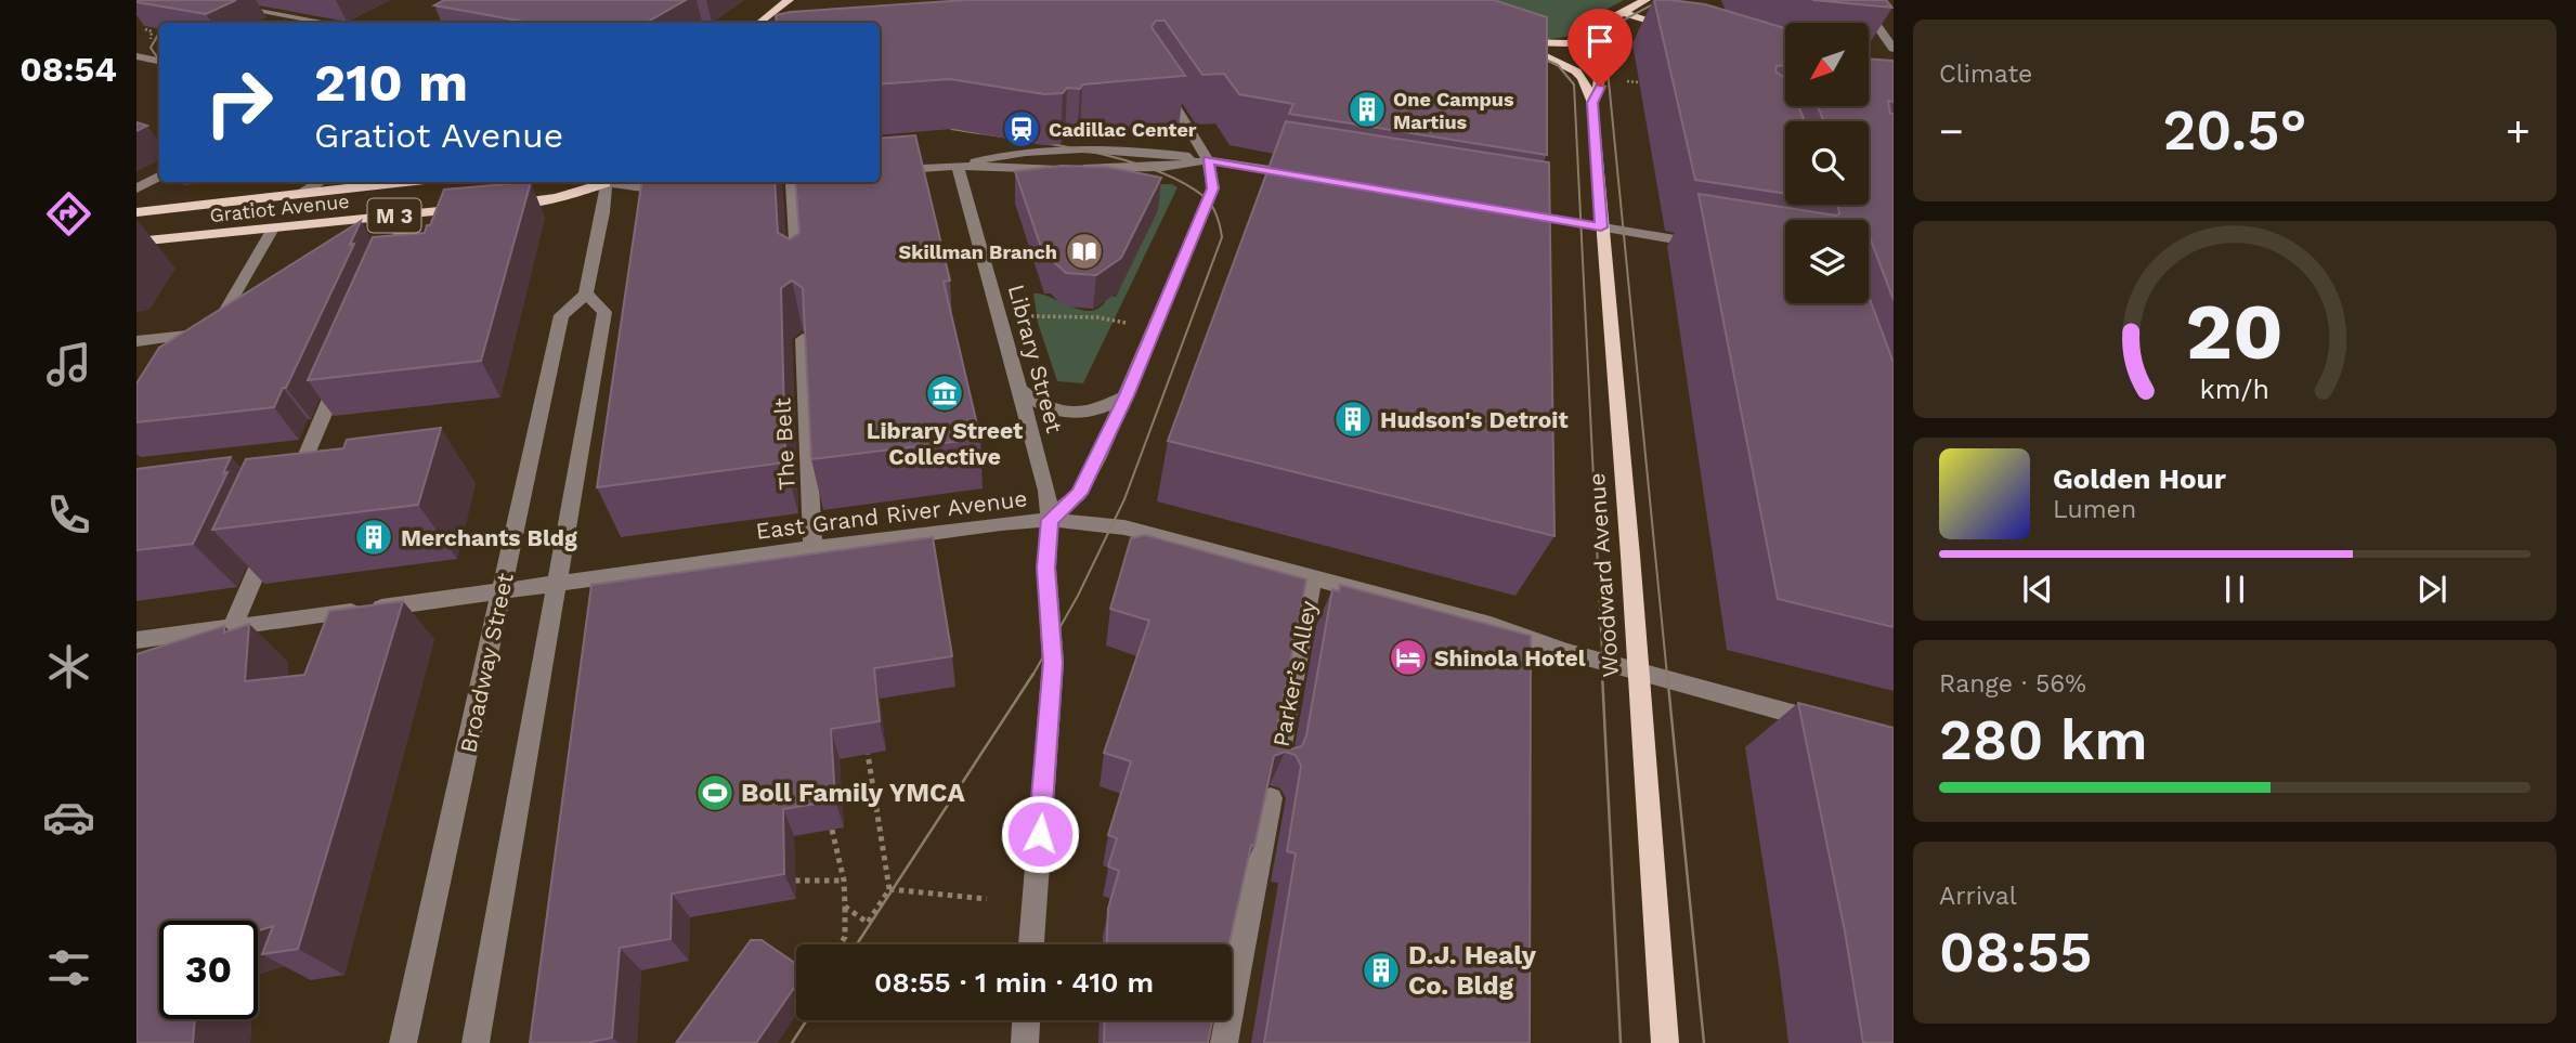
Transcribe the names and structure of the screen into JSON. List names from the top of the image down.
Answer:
{
  "streets": {
    "main road": ["Gratiot Avenue", "M 3", "Woodward Avenue"],
    "street": [
      "Library Street",
      "The Belt",
      "East Grand River Avenue",
      "Broadway Street",
      "Parker’s Alley"
    ]
  },
  "crossings": [
    ["Library Street", "East Grand River Avenue"],
    ["The Belt", "East Grand River Avenue"],
    ["East Grand River Avenue", "Woodward Avenue"],
    ["East Grand River Avenue", "Broadway Street"],
    ["East Grand River Avenue", "Parker’s Alley"]
  ],
  "places": {
    "building": [
      "One Campus Martius",
      "Hudson's Detroit",
      "Merchants Bldg",
      "D.J. Healy Co. Bldg"
    ],
    "station": ["Cadillac Center"],
    "library": ["Skillman Branch"],
    "museum": ["Library Street Collective"],
    "hotel": ["Shinola Hotel"],
    "sports": ["Boll Family YMCA"]
  },
  "north": "bottom left",
  "page": {
    "tabs": "08:54",
    "tile": [
      "Climate",
      ["Range · 56%", "280 km"],
      ["Arrival", "08:55"]
    ],
    "turn": ["210 m", "Gratiot Avenue"],
    "heat": ["−", "20.5°", "+"],
    "song": ["Golden Hour", "Lumen"],
    "limit": "30",
    "trip": "08:55 · 1 min · 410 m",
    "gauge": ["20", "km/h"]
  }
}
